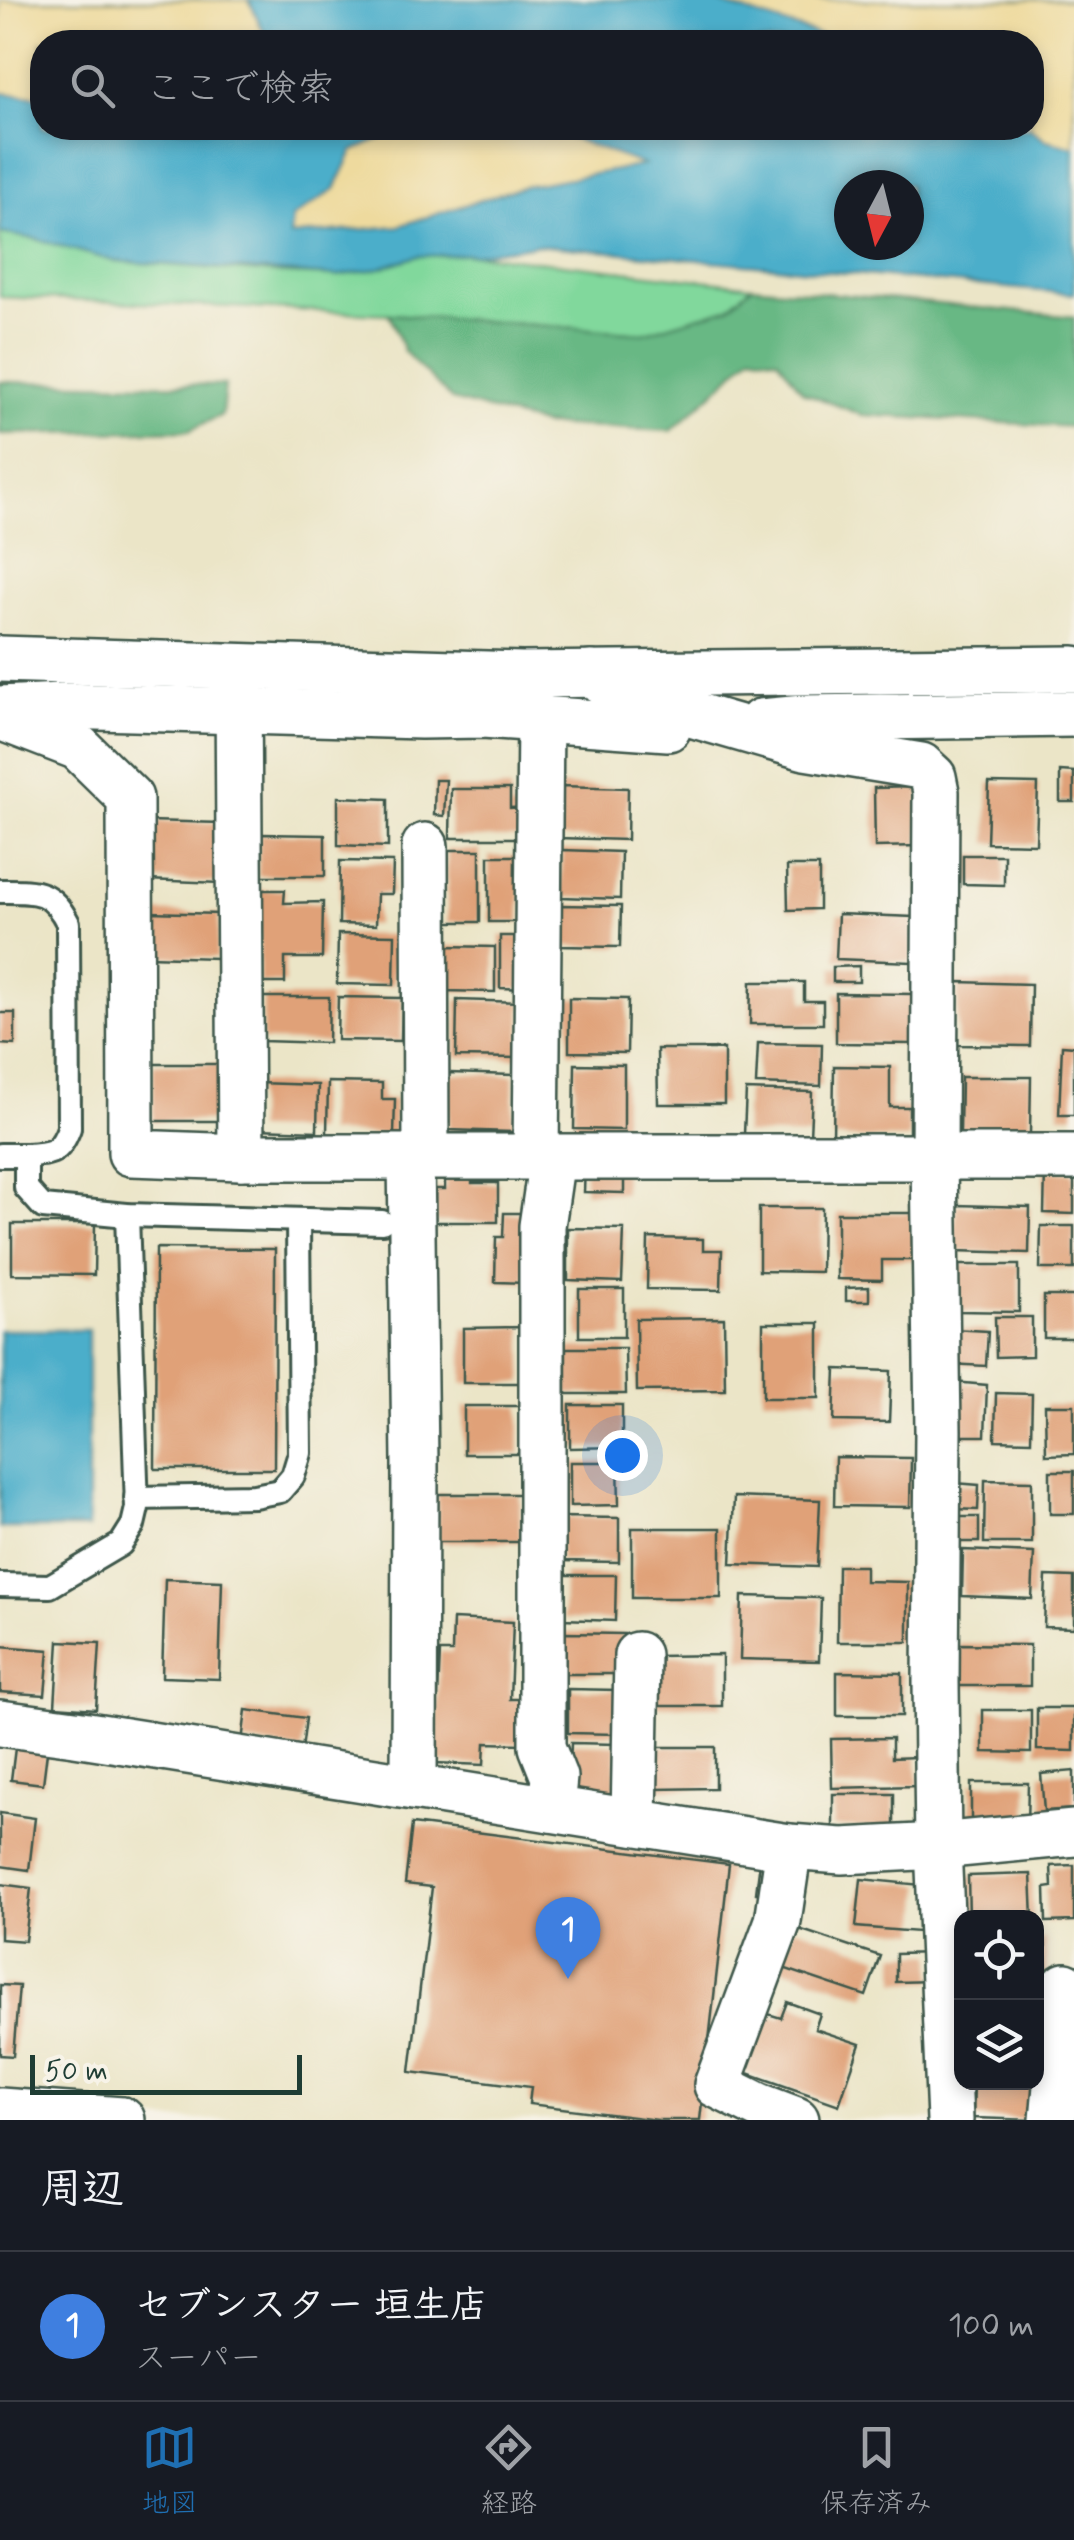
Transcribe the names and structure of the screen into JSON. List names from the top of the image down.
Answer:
{
  "scale_bar": "50 m",
  "north": "bottom",
  "page": {
    "search": "ここで検索",
    "pins": "1",
    "scale": "50 m",
    "heading": "周辺",
    "list": [
      {
        "mark": "1",
        "name": "セブンスター 垣生店",
        "note": "スーパー",
        "value": "100 m"
      }
    ],
    "nav": ["地図", "経路", "保存済み"]
  }
}
